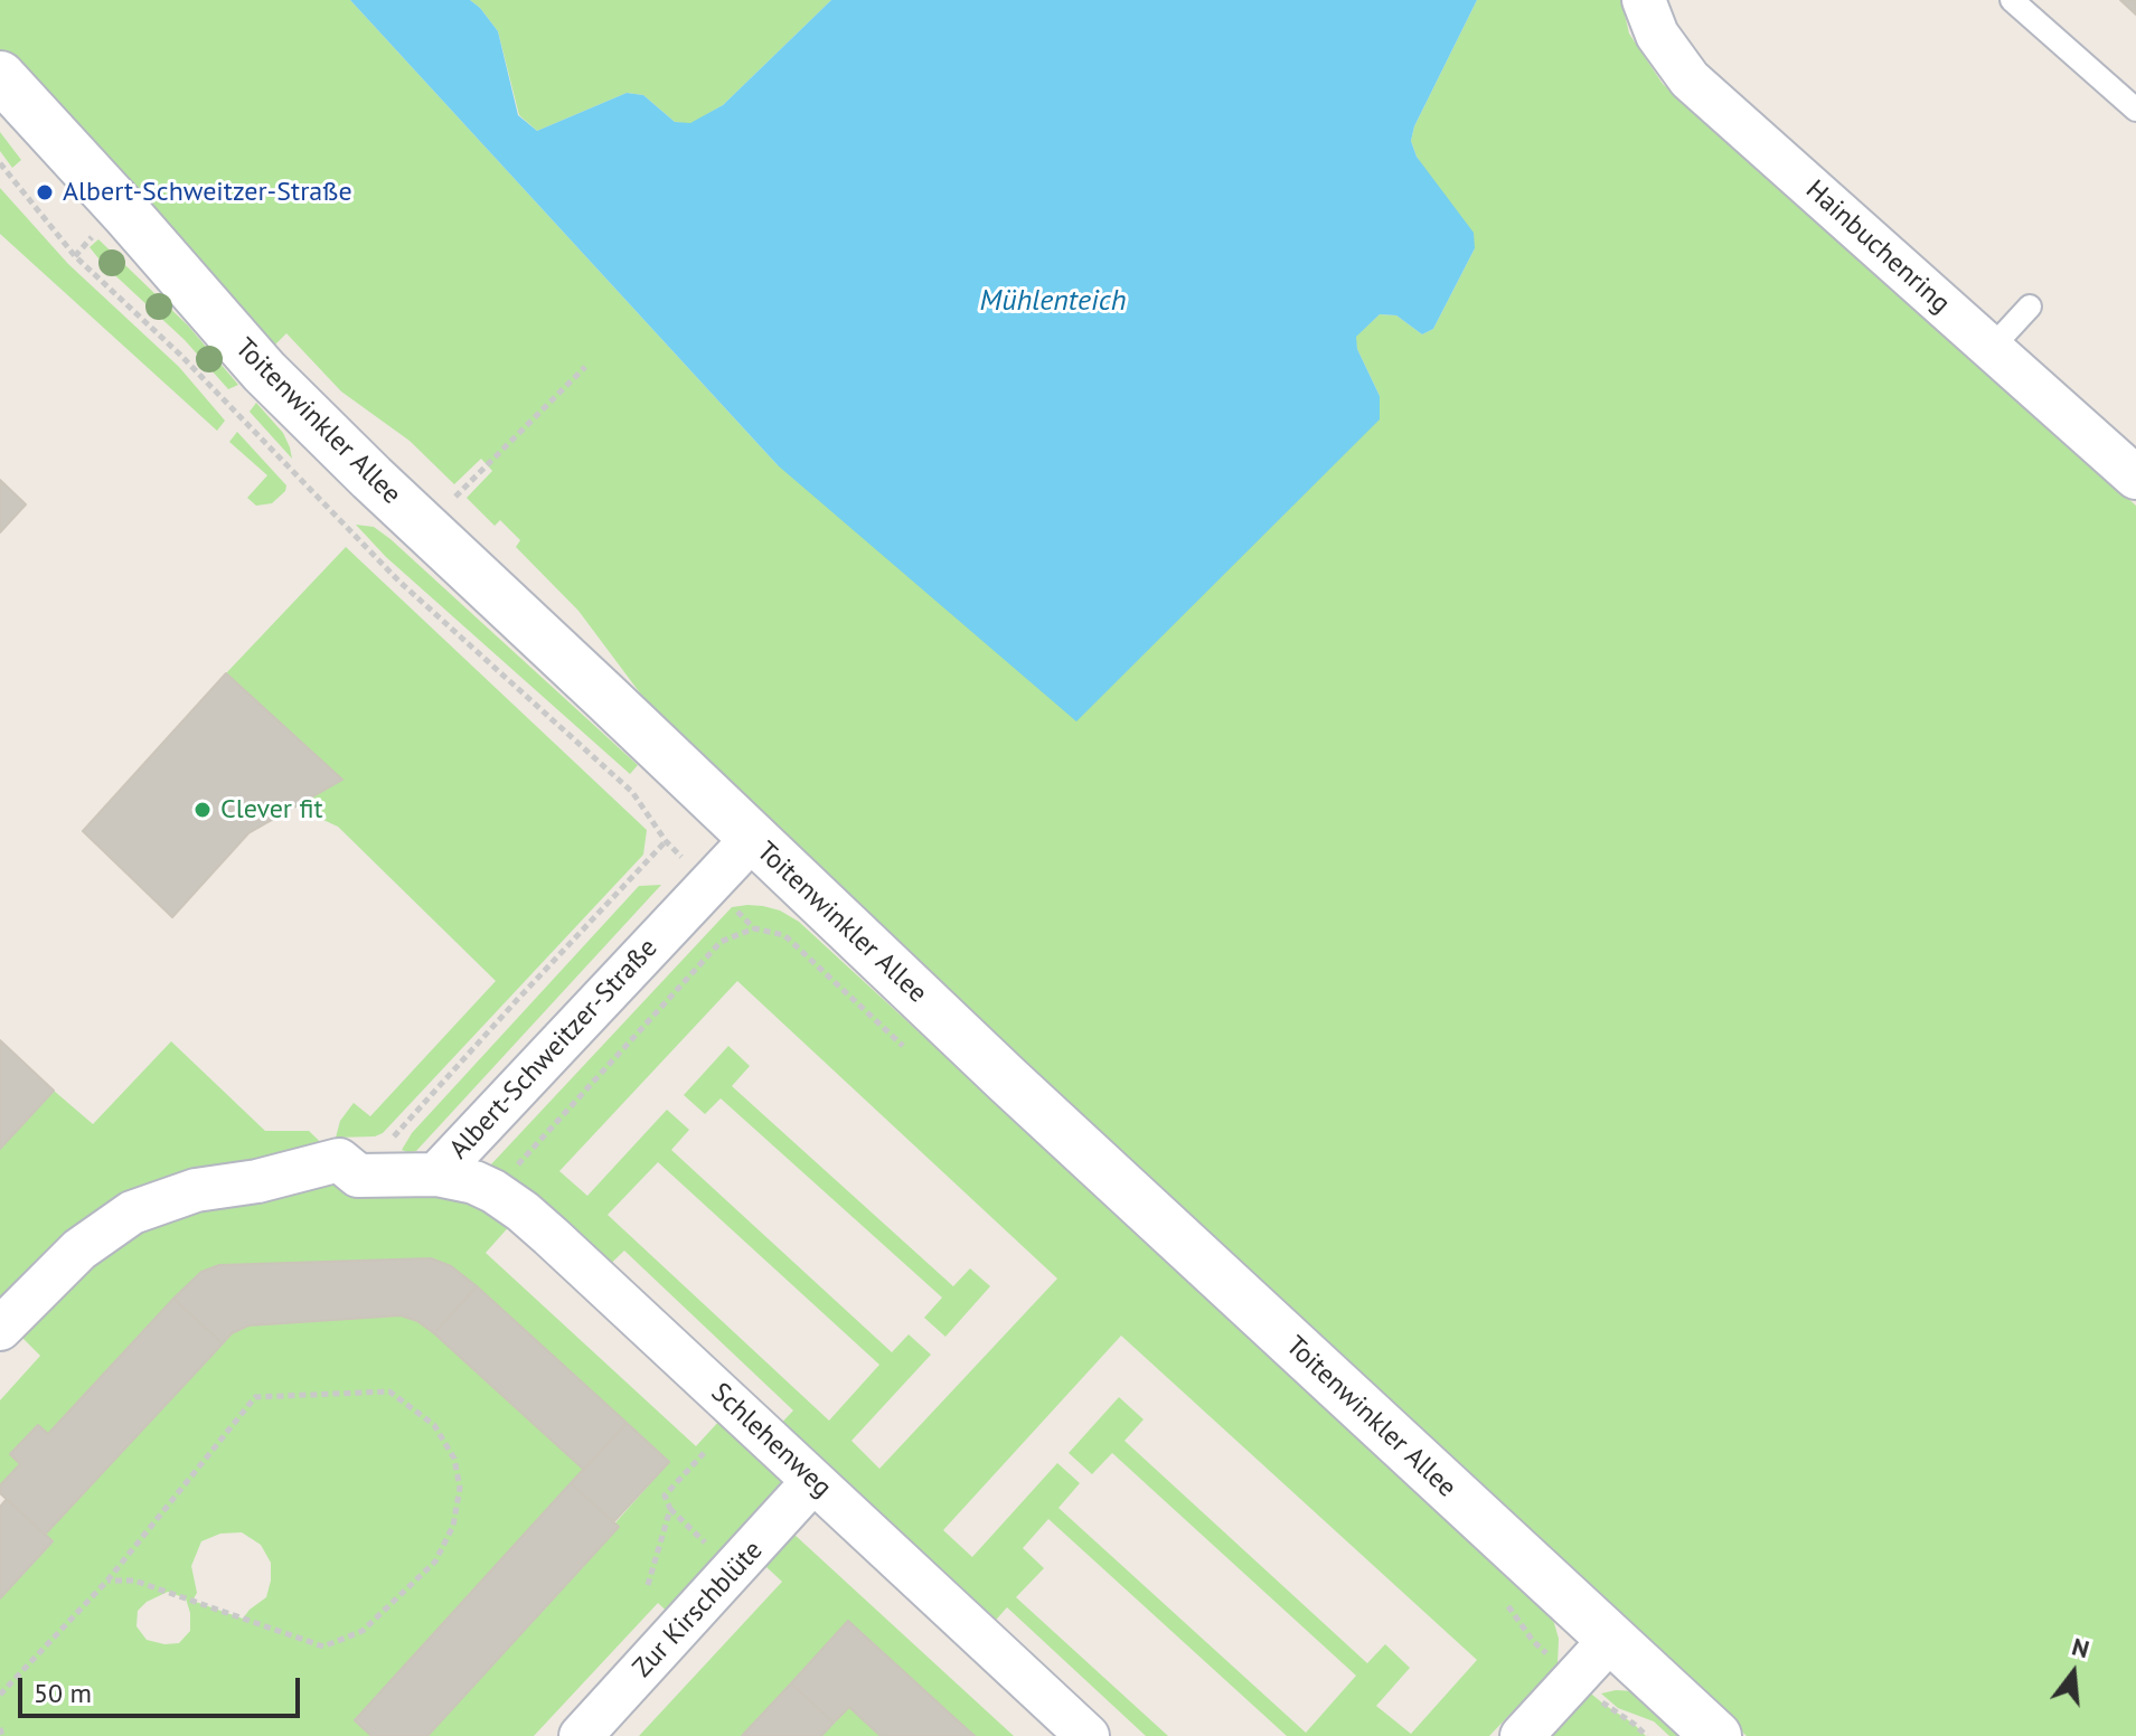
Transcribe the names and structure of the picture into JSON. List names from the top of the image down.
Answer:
{
  "streets": {
    "street": [
      "Hainbuchenring",
      "Toitenwinkler Allee",
      "Albert-Schweitzer-Straße",
      "Schlehenweg",
      "Zur Kirschblüte"
    ]
  },
  "crossings": [
    ["Toitenwinkler Allee", "Albert-Schweitzer-Straße"],
    ["Albert-Schweitzer-Straße", "Schlehenweg"],
    ["Schlehenweg", "Zur Kirschblüte"]
  ],
  "water": ["Mühlenteich"],
  "places": ["Albert-Schweitzer-Straße", "Clever fit"],
  "scale_bar": "50 m",
  "north": "top"
}
